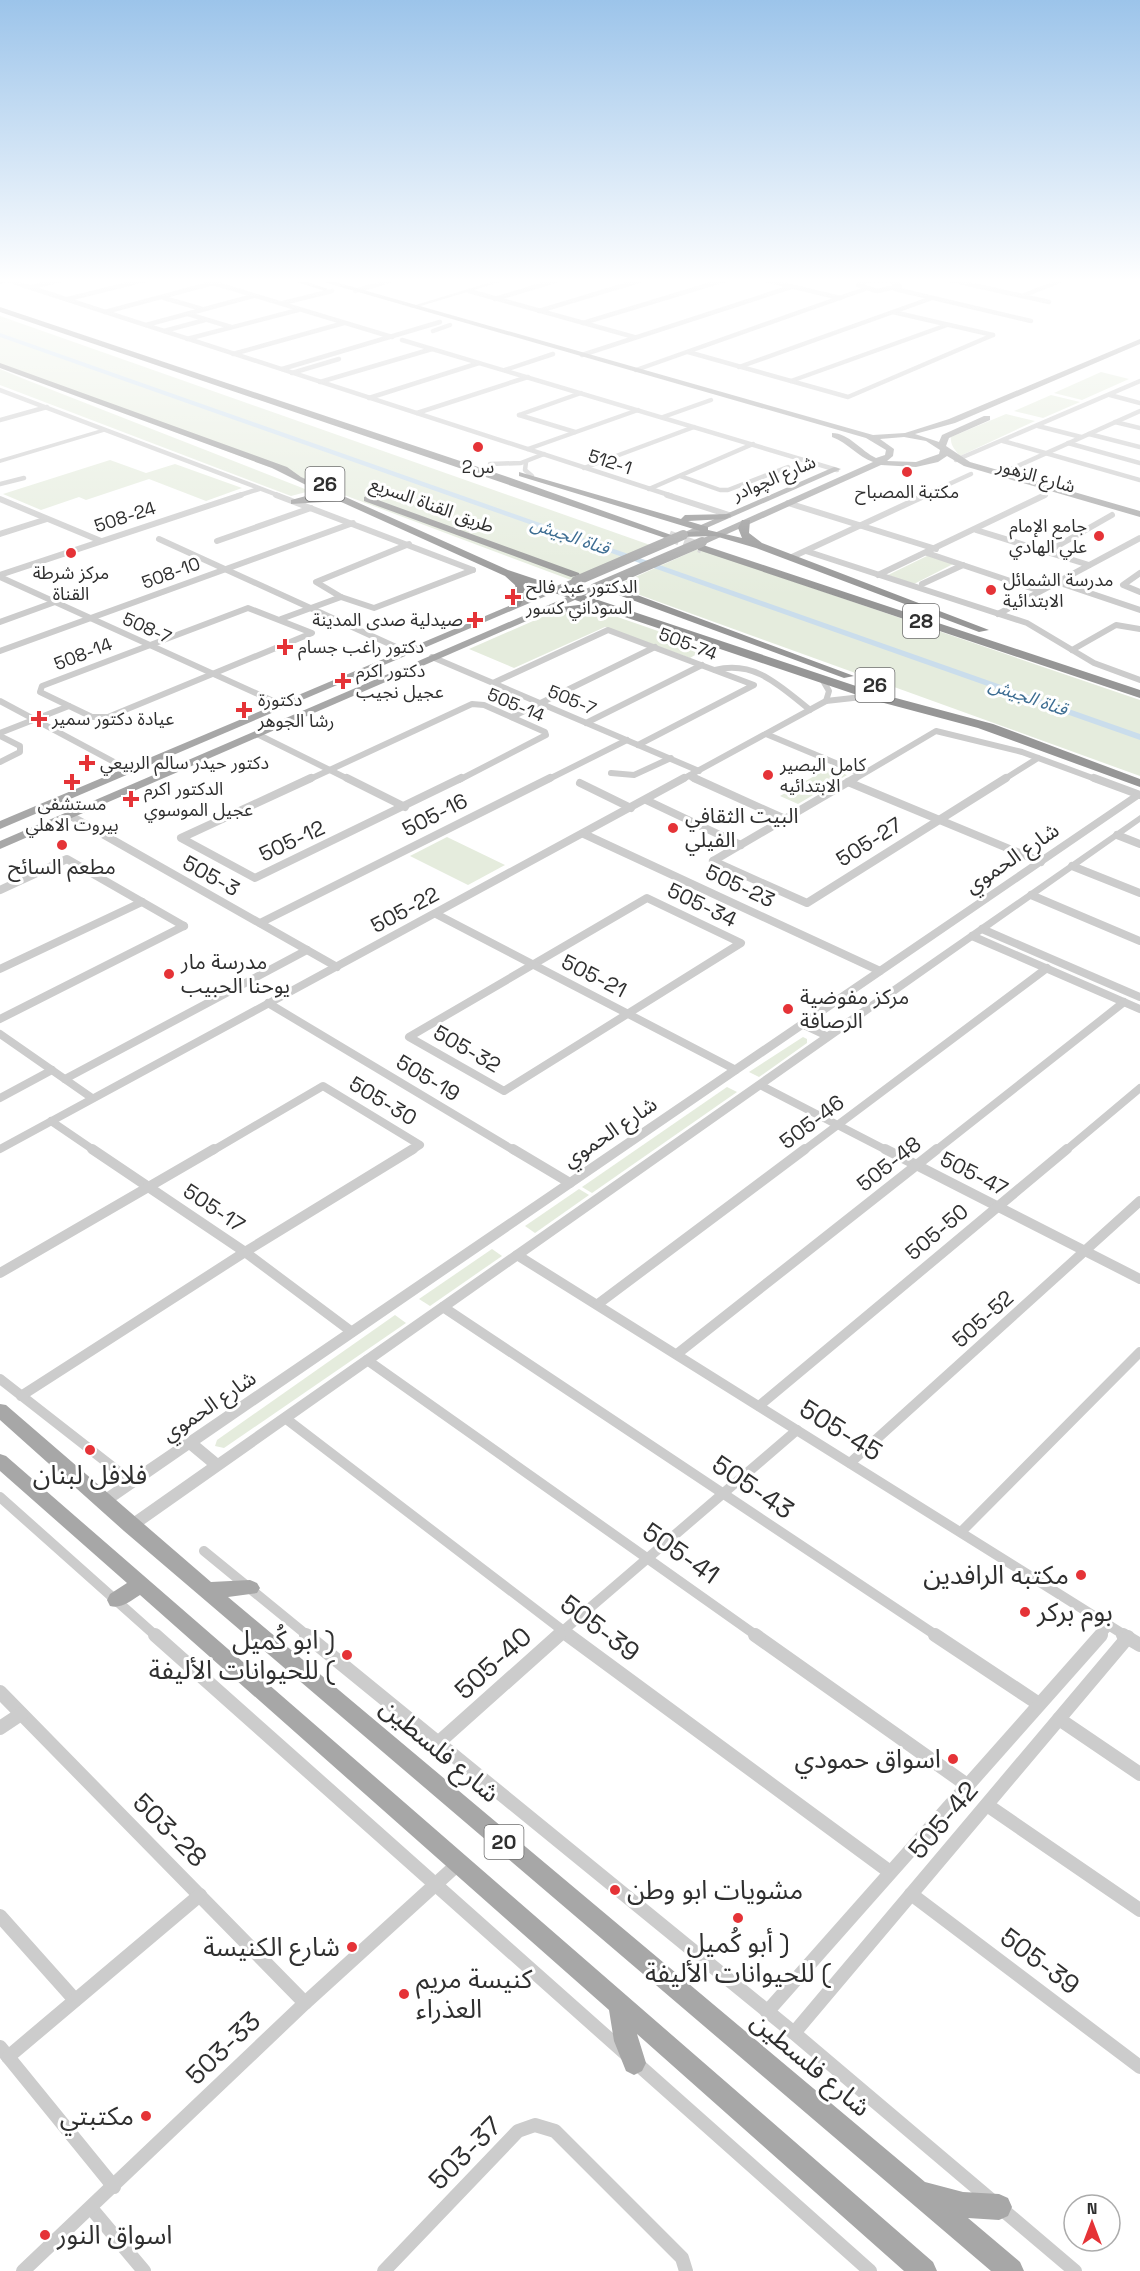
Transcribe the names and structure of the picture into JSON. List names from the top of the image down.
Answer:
{
  "streets": {
    "highway": ["26", "طريق القناة السريع", "28"],
    "main road": [
      "شارع الزهور",
      "شارع الچوادر",
      "شارع فلسطين",
      "20"
    ],
    "street": [
      "512-1",
      "508-24",
      "508-10",
      "508-7",
      "505-74",
      "508-14",
      "505-7",
      "505-14",
      "505-16",
      "505-12",
      "505-27",
      "شارع الحموي",
      "505-3",
      "505-23",
      "505-34",
      "505-22",
      "505-21",
      "505-32",
      "505-19",
      "505-30",
      "505-46",
      "505-48",
      "505-47",
      "505-17",
      "505-50",
      "505-52",
      "505-45",
      "505-43",
      "505-41",
      "505-39",
      "505-40",
      "505-42",
      "503-28",
      "503-33",
      "503-37"
    ]
  },
  "crossings": [
    ["512-1", "شارع الچوادر"],
    ["شارع الزهور", "شارع الچوادر"],
    ["شارع الچوادر", "28"],
    ["26", "شارع الحموي"],
    ["508-24", "508-7"],
    ["508-10", "508-7"],
    ["508-7", "508-14"],
    ["505-74", "505-7"],
    ["505-7", "505-16"],
    ["505-7", "505-22"],
    ["505-14", "505-12"],
    ["505-16", "505-3"],
    ["شارع الحموي", "505-23"],
    ["شارع الحموي", "505-21"],
    ["شارع الحموي", "505-19"],
    ["شارع الحموي", "505-47"],
    ["شارع الحموي", "505-17"],
    ["شارع الحموي", "505-45"],
    ["شارع الحموي", "505-43"],
    ["شارع الحموي", "505-41"],
    ["شارع الحموي", "505-39"],
    ["شارع الحموي", "شارع فلسطين"],
    ["505-3", "505-22"],
    ["505-23", "505-22"],
    ["505-34", "505-21"],
    ["505-34", "505-32"],
    ["505-22", "505-21"],
    ["505-22", "505-19"],
    ["505-22", "505-17"],
    ["505-21", "505-32"],
    ["505-30", "505-17"],
    ["505-46", "505-47"],
    ["505-46", "505-45"],
    ["505-48", "505-47"],
    ["505-48", "505-45"],
    ["505-47", "505-50"],
    ["505-47", "505-52"],
    ["505-50", "505-45"],
    ["505-52", "505-45"],
    ["505-45", "505-40"],
    ["505-45", "505-42"],
    ["505-43", "505-40"],
    ["505-43", "505-42"],
    ["505-41", "505-40"],
    ["505-41", "505-42"],
    ["505-39", "505-40"],
    ["505-39", "505-42"],
    ["503-28", "503-33"],
    ["20", "503-33"]
  ],
  "water": ["قناة الجيش"],
  "places": {
    "other": [
      "س2",
      "مكتبة المصباح",
      "جامع الإمام علي الهادي",
      "مركز شرطة القناة",
      "مدرسة الشمائل الابتدائية",
      "كامل البصير الابتدائيه",
      "البيت الثقافي الفيلي",
      "مطعم السائح",
      "مدرسة مار يوحنا الحبيب",
      "مركز مفوضية الرصافة",
      "فلافل لبنان",
      "مكتبه الرافدين",
      "بوم بركر",
      "ابو كُميل ) للحيوانات الأليفة (",
      "اسواق حمودي",
      "مشويات ابو وطن",
      "أبو كُميل ) للحيوانات الأليفة (",
      "شارع الكنيسة",
      "كنيسة مريم العذراء",
      "مكتبتي",
      "اسواق النور"
    ],
    "health": [
      "الدكتور عبد فالح السوداني كسور",
      "صيدلية صدى المدينة",
      "دكتور راغب جسام",
      "دكتور اكرم عجيل نجيب",
      "دكتورة رشا الجوهر",
      "عيادة دكتور سمير",
      "دكتور حيدر سالم الربيعي",
      "مستشفى بيروت الاهلي",
      "الدكتور اكرم عجيل الموسوي"
    ]
  },
  "north": "top"
}
